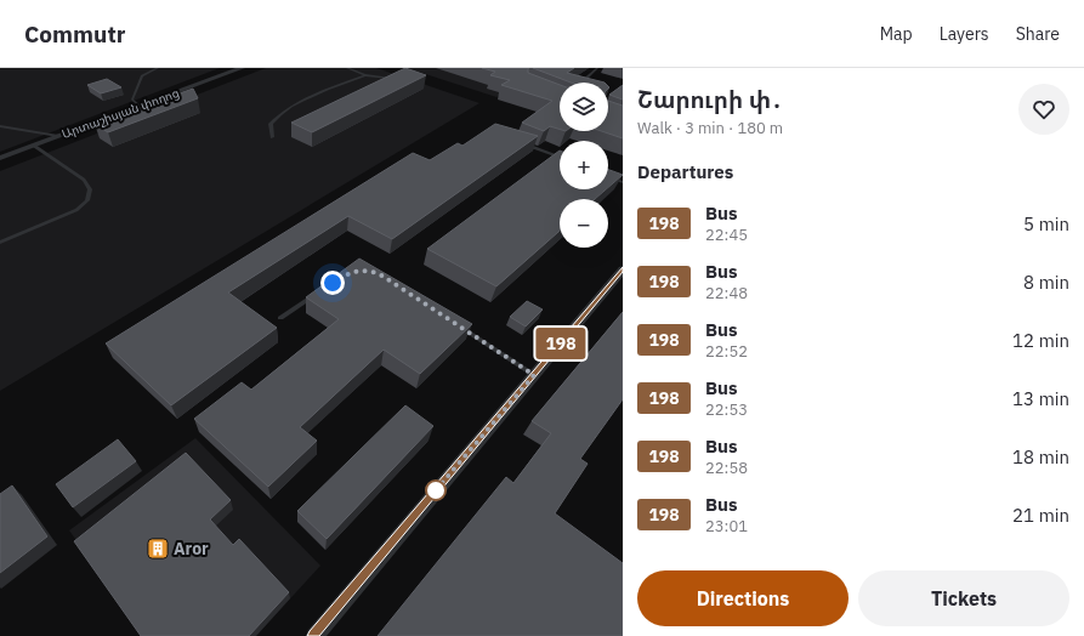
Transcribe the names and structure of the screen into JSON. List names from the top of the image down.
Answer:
{
  "streets": {
    "street": ["Արտաշիսյան փողոց"]
  },
  "places": {
    "building": ["Aror"]
  },
  "lines": ["bus line 198"],
  "page": {
    "header": "Commutr",
    "nav": ["Map", "Layers", "Share"],
    "on_map": "198",
    "heading": [
      ["Շարուրի փ․", "Walk · 3 min · 180 m"],
      "Departures"
    ],
    "map_buttons": ["+", "−"],
    "list": [
      {
        "mark": "198",
        "name": "Bus",
        "note": "22:45",
        "value": "5 min"
      },
      {
        "mark": "198",
        "name": "Bus",
        "note": "22:48",
        "value": "8 min"
      },
      {
        "mark": "198",
        "name": "Bus",
        "note": "22:52",
        "value": "12 min"
      },
      {
        "mark": "198",
        "name": "Bus",
        "note": "22:53",
        "value": "13 min"
      },
      {
        "mark": "198",
        "name": "Bus",
        "note": "22:58",
        "value": "18 min"
      },
      {
        "mark": "198",
        "name": "Bus",
        "note": "23:01",
        "value": "21 min"
      }
    ],
    "buttons": ["Directions", "Tickets"]
  }
}
